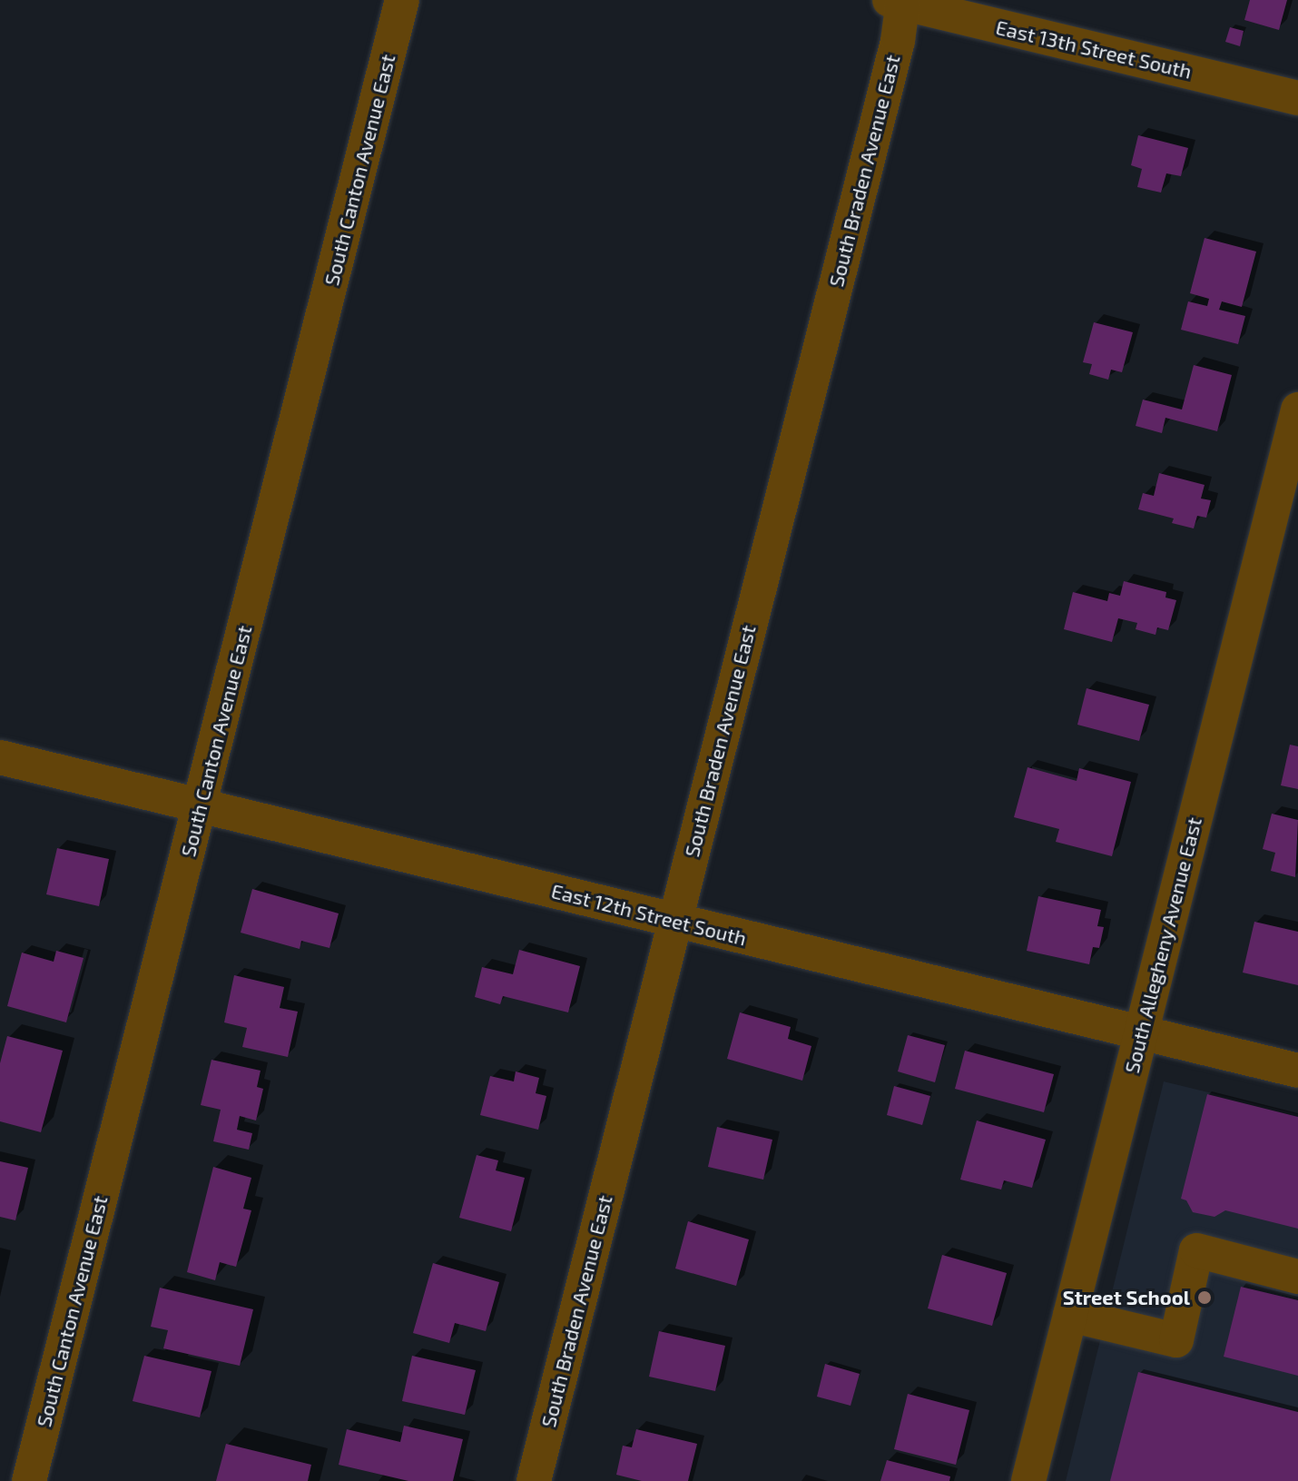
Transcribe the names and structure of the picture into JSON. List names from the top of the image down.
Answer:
{
  "streets": {
    "street": [
      "East 13th Street South",
      "South Canton Avenue East",
      "South Braden Avenue East",
      "East 12th Street South",
      "South Allegheny Avenue East"
    ]
  },
  "crossings": [
    ["East 13th Street South", "South Braden Avenue East"],
    ["South Canton Avenue East", "East 12th Street South"],
    ["South Braden Avenue East", "East 12th Street South"],
    ["East 12th Street South", "South Allegheny Avenue East"]
  ],
  "places": ["Street School"]
}
